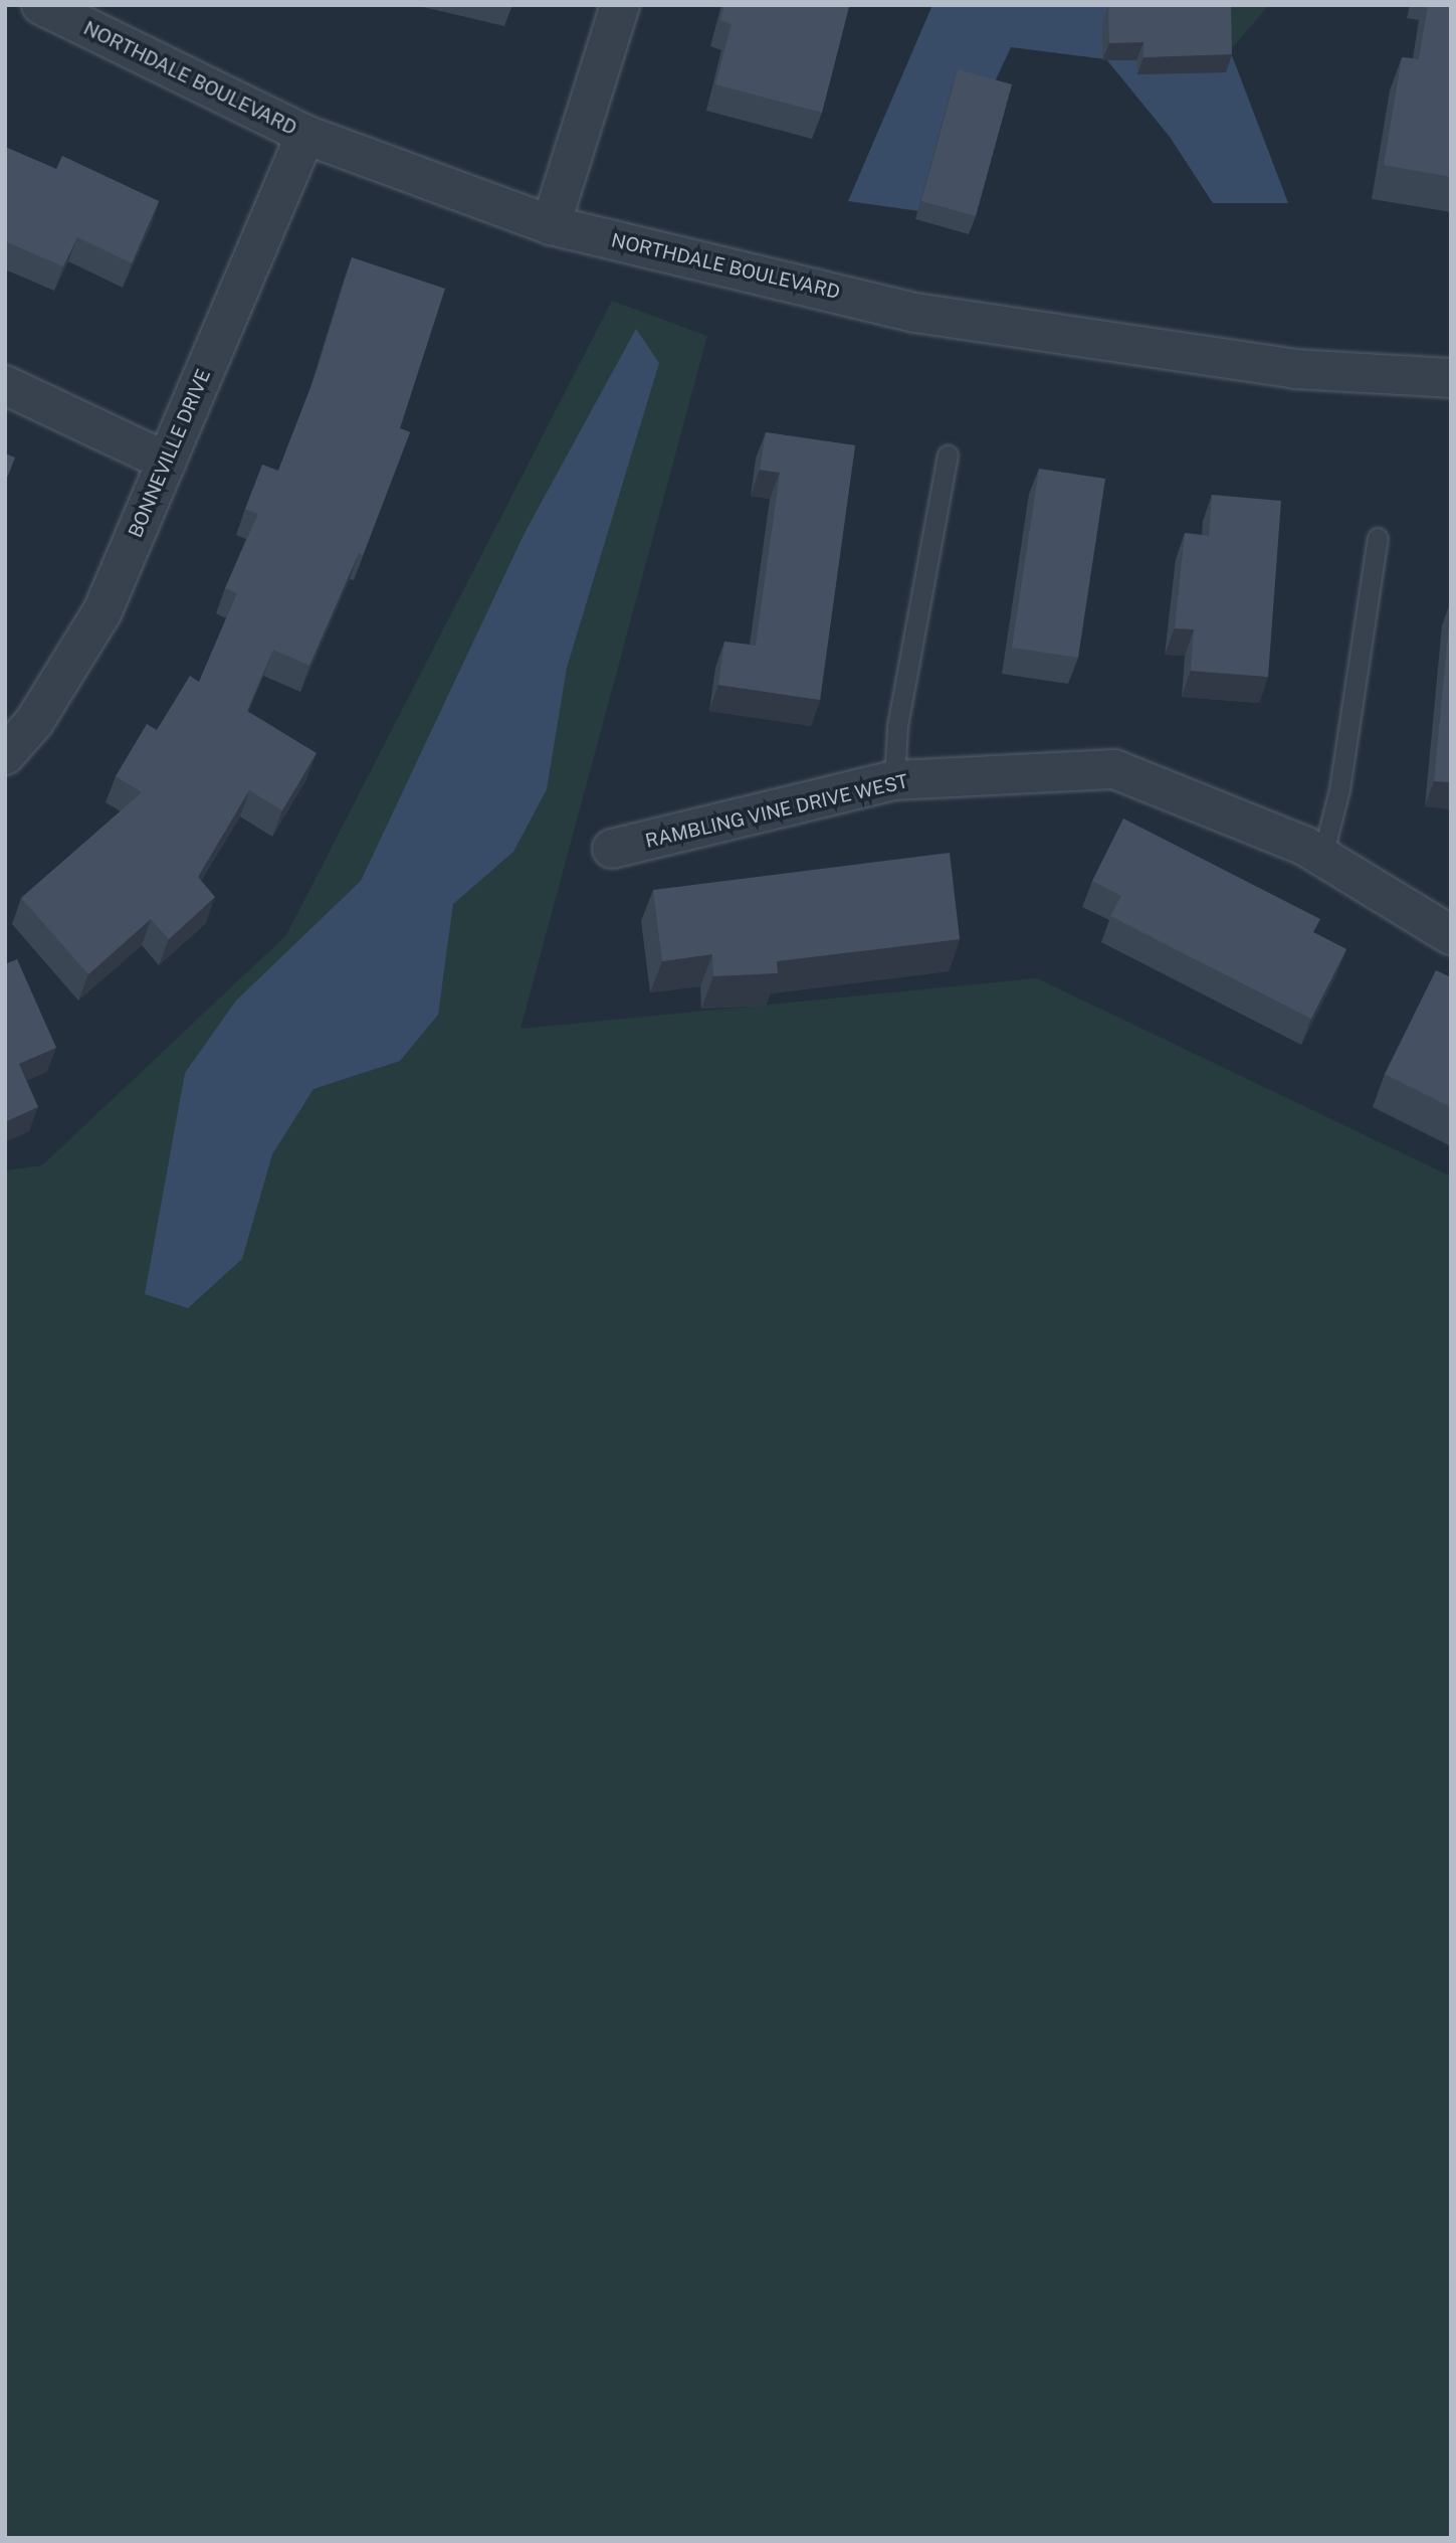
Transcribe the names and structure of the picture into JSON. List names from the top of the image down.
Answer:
{
  "streets": {
    "street": ["NORTHDALE BOULEVARD", "BONNEVILLE DRIVE", "RAMBLING VINE DRIVE WEST"]
  },
  "crossings": [
    ["NORTHDALE BOULEVARD", "BONNEVILLE DRIVE"]
  ]
}
